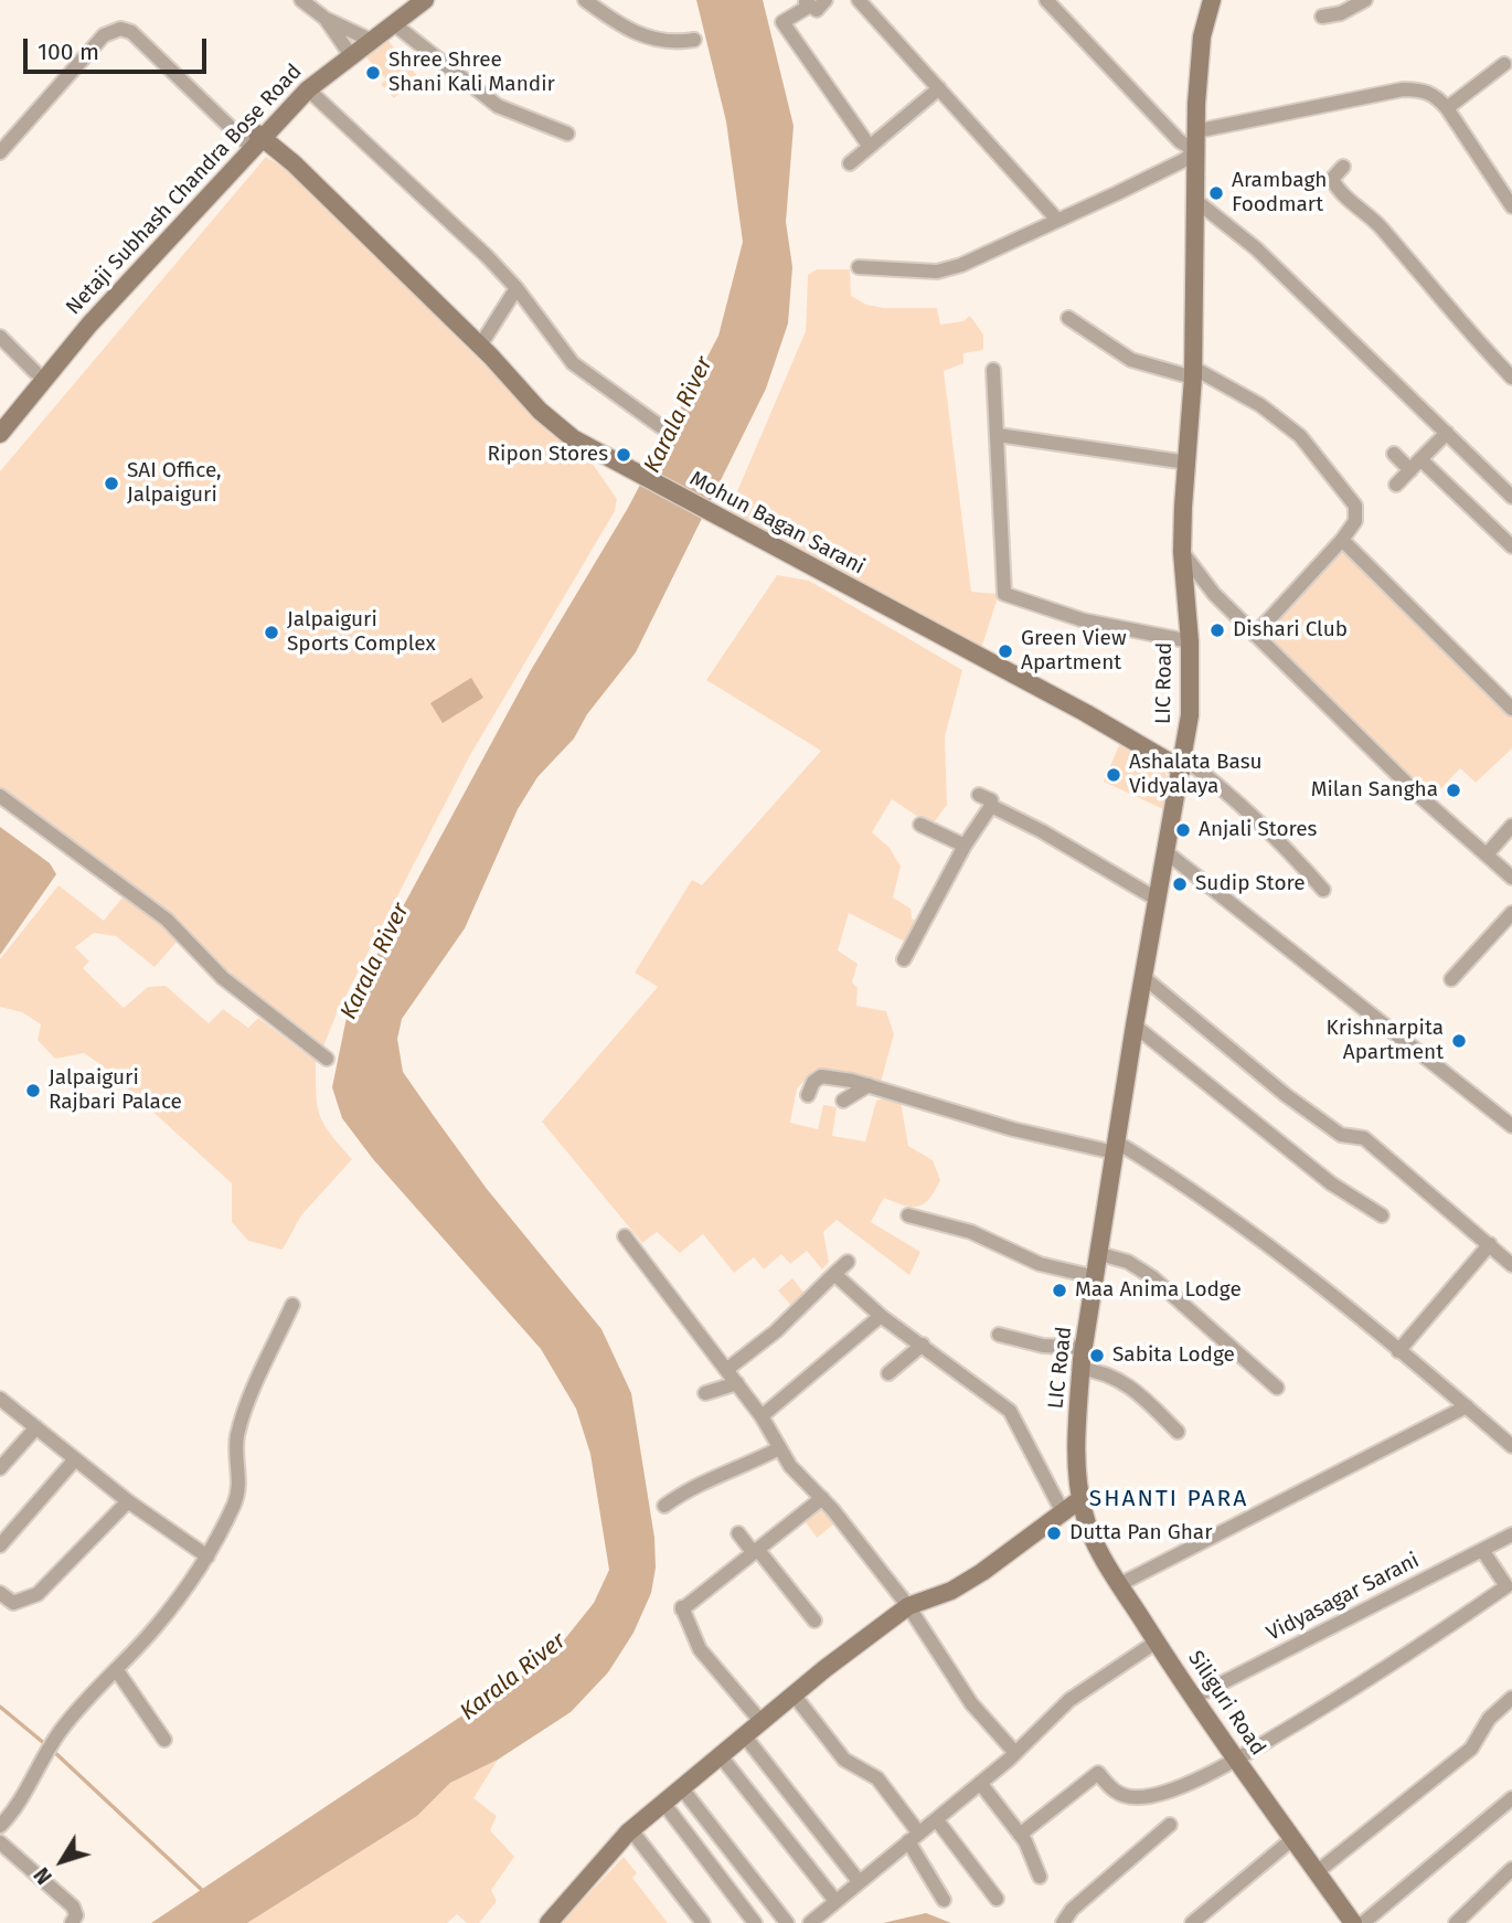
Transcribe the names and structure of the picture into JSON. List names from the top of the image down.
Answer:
{
  "streets": {
    "main road": [
      "Netaji Subhash Chandra Bose Road",
      "Mohun Bagan Sarani",
      "LIC Road",
      "Siliguri Road"
    ],
    "street": ["Vidyasagar Sarani"]
  },
  "crossings": [
    ["Netaji Subhash Chandra Bose Road", "Mohun Bagan Sarani"],
    ["Mohun Bagan Sarani", "LIC Road"],
    ["LIC Road", "Siliguri Road"],
    ["Vidyasagar Sarani", "Siliguri Road"]
  ],
  "districts": ["SHANTI PARA"],
  "water": ["Karala River"],
  "places": [
    "Shree Shree Shani Kali Mandir",
    "Arambagh Foodmart",
    "Ripon Stores",
    "SAI Office, Jalpaiguri",
    "Dishari Club",
    "Jalpaiguri Sports Complex",
    "Green View Apartment",
    "Ashalata Basu Vidyalaya",
    "Milan Sangha",
    "Anjali Stores",
    "Sudip Store",
    "Krishnarpita Apartment",
    "Jalpaiguri Rajbari Palace",
    "Maa Anima Lodge",
    "Sabita Lodge",
    "Dutta Pan Ghar"
  ],
  "scale_bar": "100 m",
  "north": "bottom left"
}
